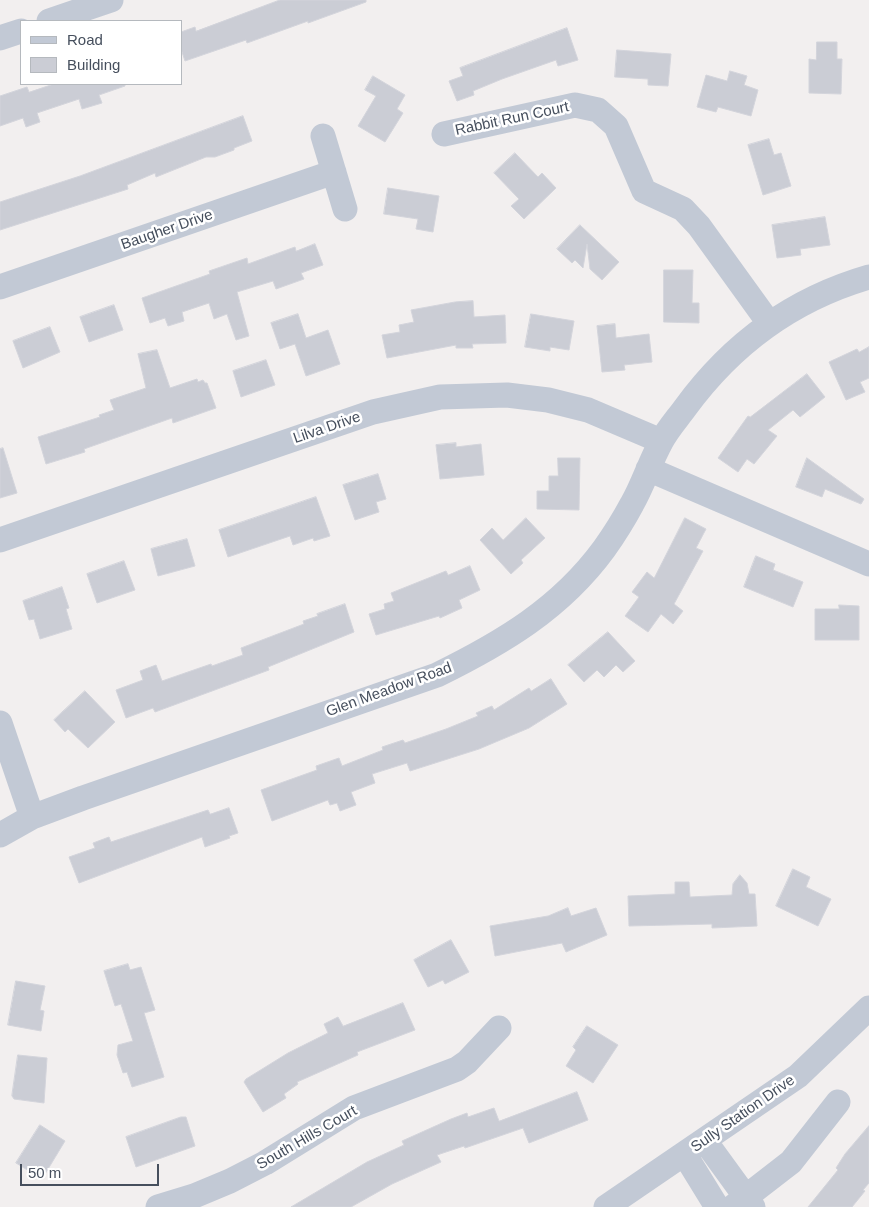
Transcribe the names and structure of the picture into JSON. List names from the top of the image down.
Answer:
{
  "streets": {
    "street": [
      "Rabbit Run Court",
      "Baugher Drive",
      "Lilva Drive",
      "Glen Meadow Road",
      "Sully Station Drive",
      "South Hills Court"
    ]
  },
  "crossings": [
    ["Rabbit Run Court", "Glen Meadow Road"],
    ["Lilva Drive", "Glen Meadow Road"]
  ],
  "legend": ["Road", "Building"],
  "scale_bar": "50 m"
}
